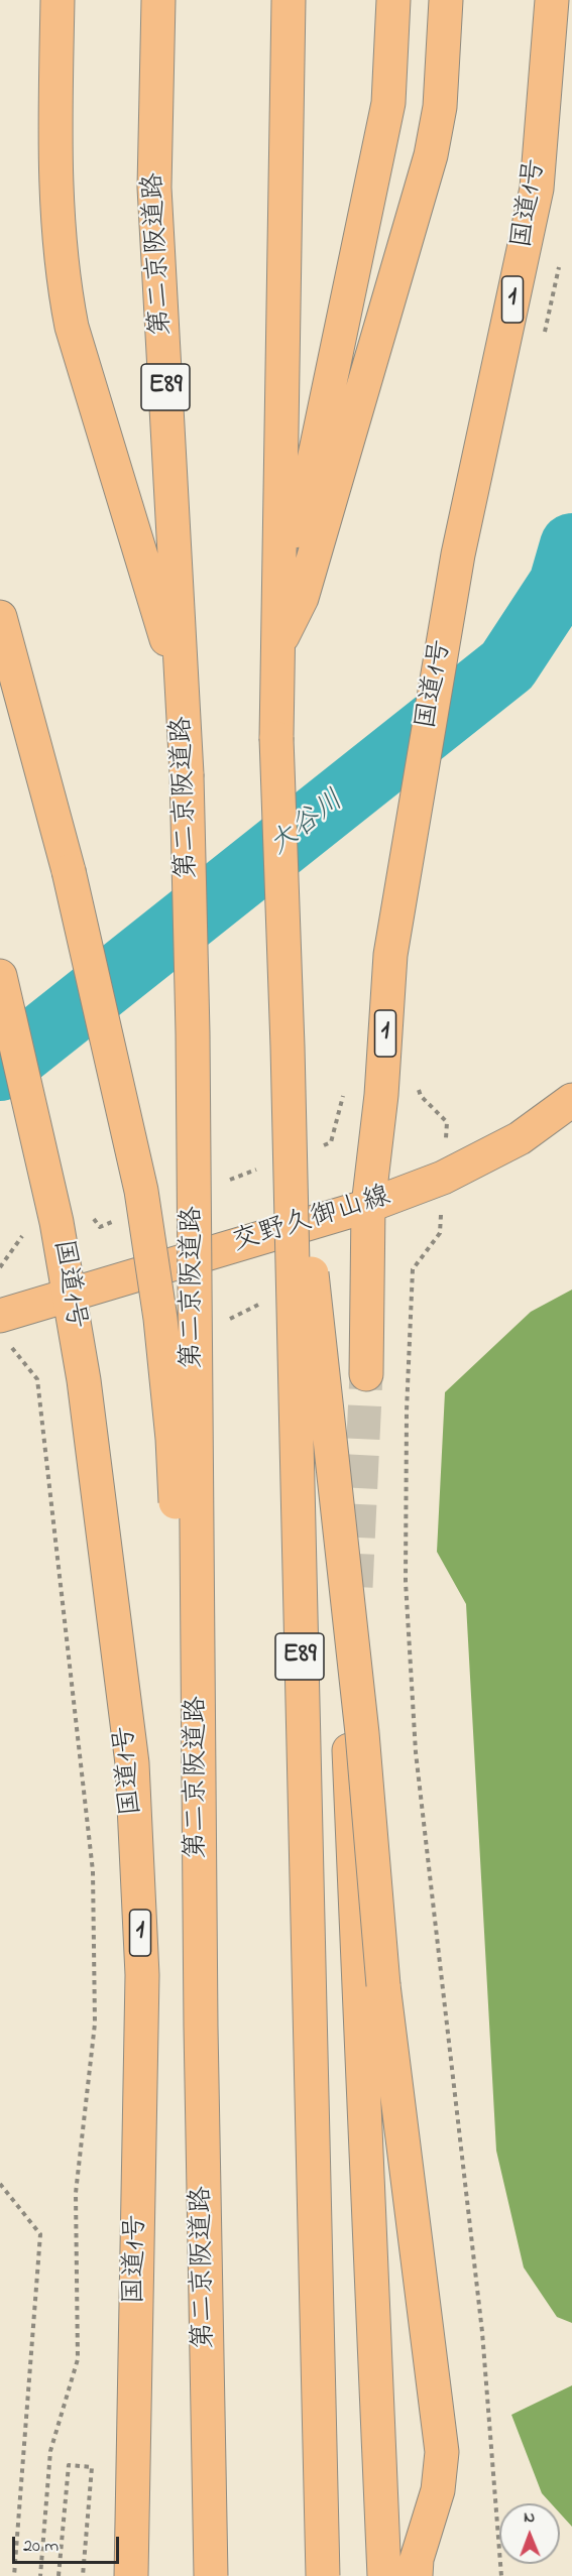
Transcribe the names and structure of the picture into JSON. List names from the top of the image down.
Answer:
{
  "streets": {
    "main road": [
      "国道1号",
      "第二京阪道路",
      "1",
      "E89",
      "交野久御山線"
    ]
  },
  "crossings": [
    ["国道1号", "交野久御山線"]
  ],
  "water": ["大谷川"],
  "scale_bar": "20 m",
  "north": "top"
}
